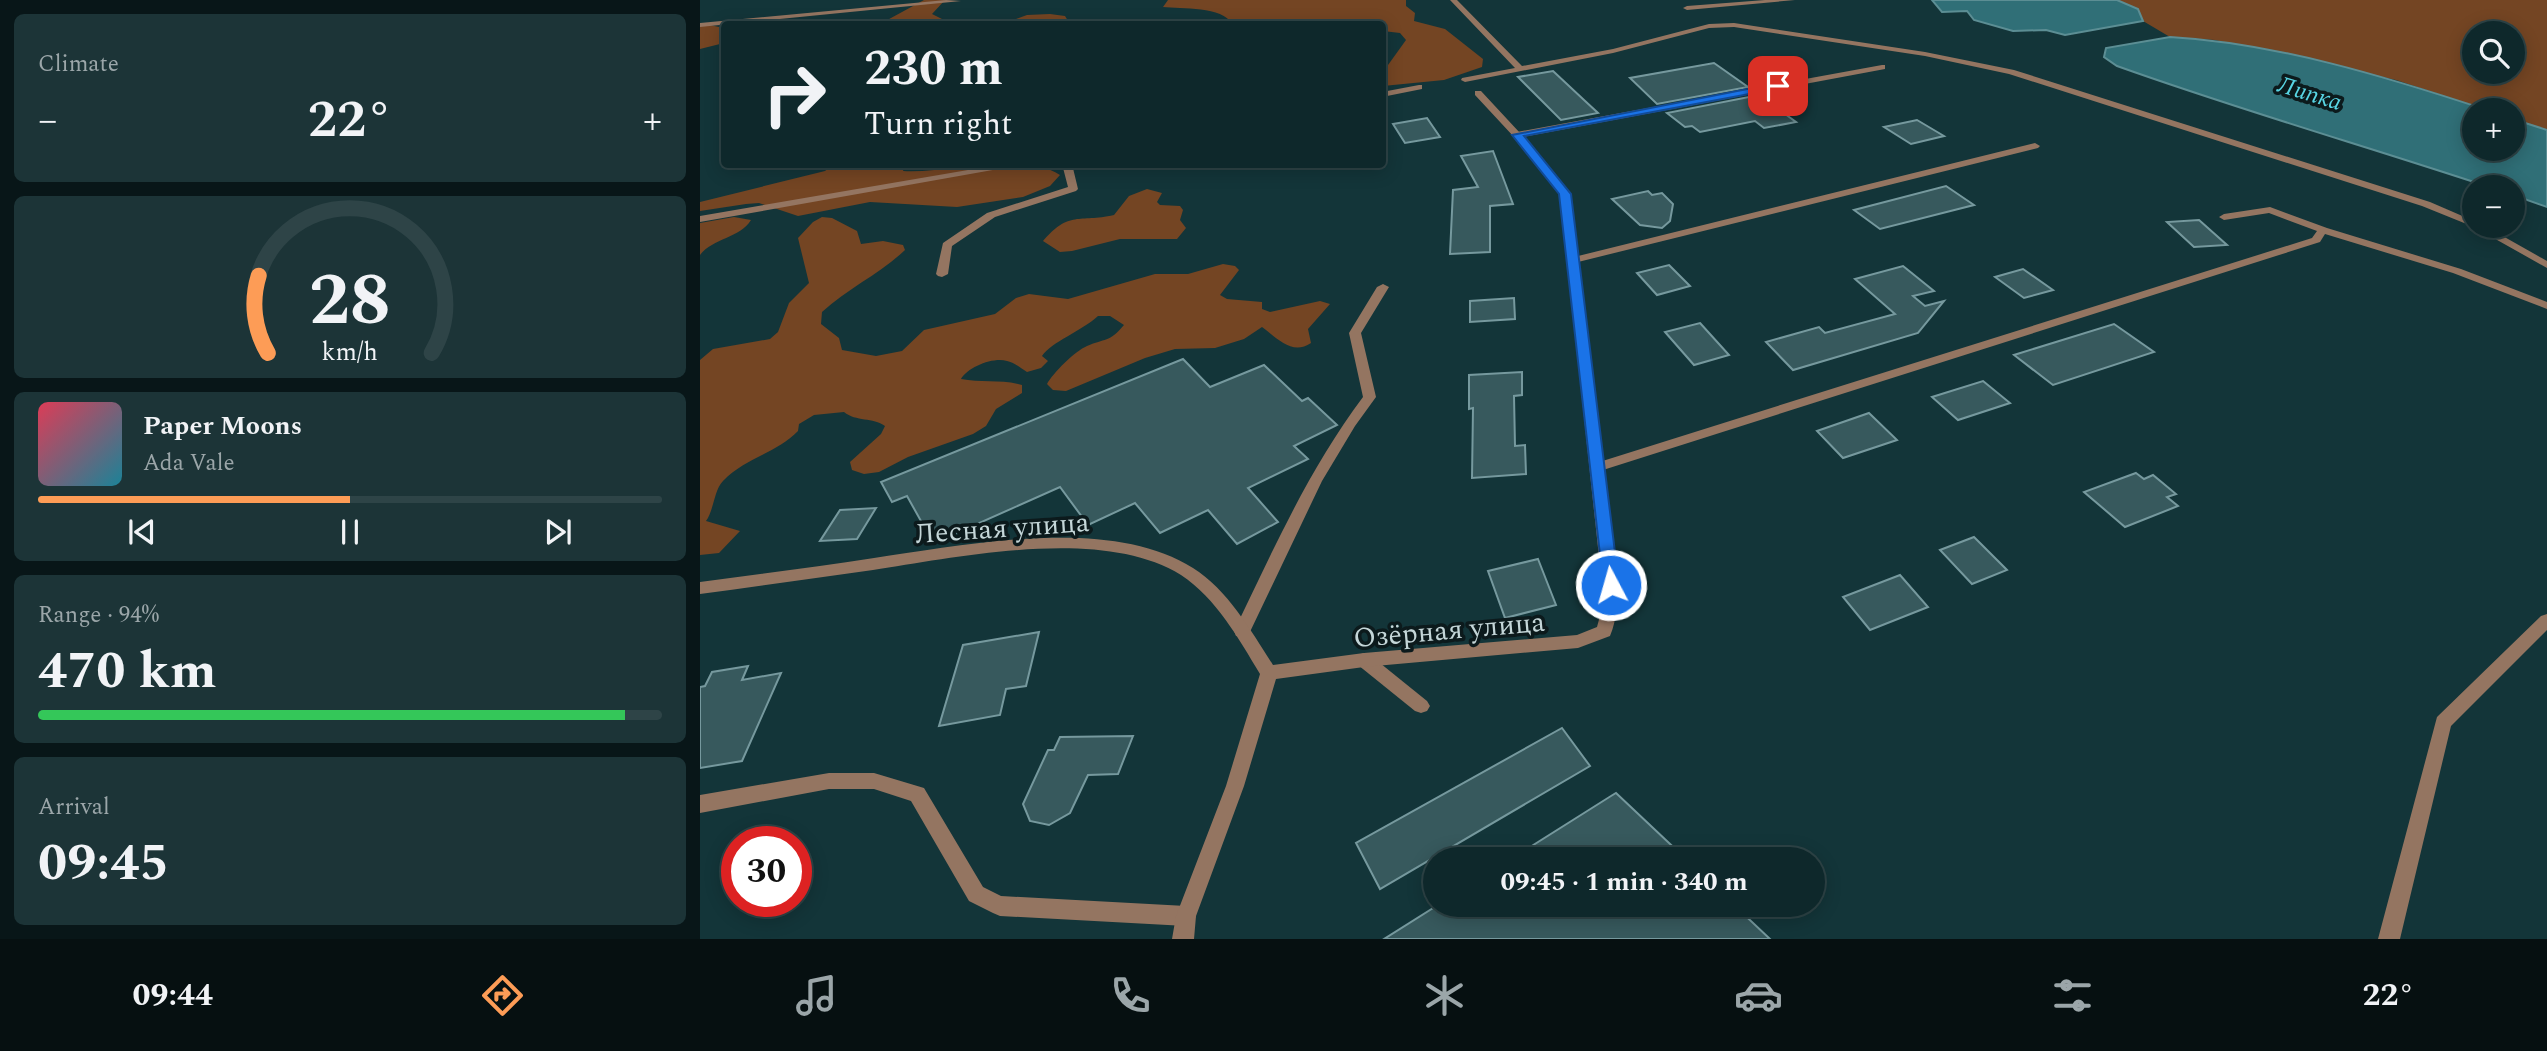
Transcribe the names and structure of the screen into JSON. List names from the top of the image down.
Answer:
{
  "streets": {
    "street": ["Лесная улица", "Озёрная улица"]
  },
  "crossings": [
    ["Лесная улица", "Озёрная улица"]
  ],
  "water": ["Липка"],
  "page": {
    "tile": [
      "Climate",
      ["Range · 94%", "470 km"],
      ["Arrival", "09:45"]
    ],
    "map_buttons": ["+", "−"],
    "turn": ["230 m", "Turn right"],
    "heat": ["−", "22°", "+"],
    "song": ["Paper Moons", "Ada Vale"],
    "limit": "30",
    "trip": "09:45 · 1 min · 340 m",
    "tabs": ["09:44", "22°"],
    "gauge": ["28", "km/h"]
  }
}
